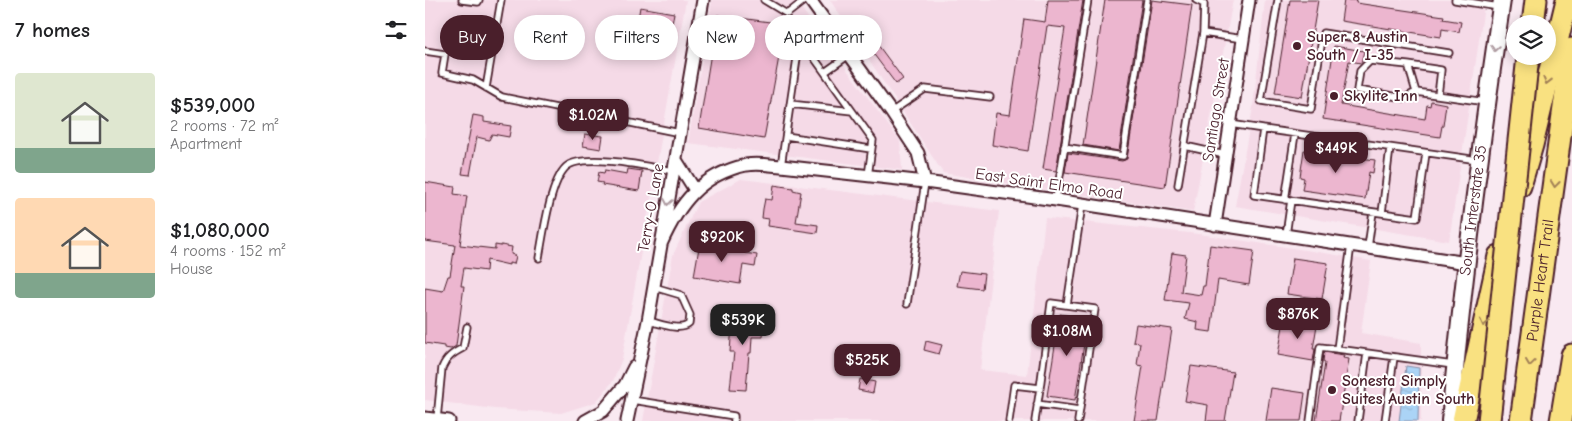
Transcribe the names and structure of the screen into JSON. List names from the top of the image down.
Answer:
{
  "streets": {
    "highway": ["Purple Heart Trail"],
    "main road": ["South Interstate 35"],
    "street": ["Santiago Street", "East Saint Elmo Road", "Terry-O Lane"]
  },
  "crossings": [
    ["Santiago Street", "East Saint Elmo Road"],
    ["East Saint Elmo Road", "Terry-O Lane"],
    ["East Saint Elmo Road", "South Interstate 35"]
  ],
  "places": ["Super 8 Austin South / I-35", "Skylite Inn", "Sonesta Simply Suites Austin South"],
  "page": {
    "heading": "7 homes",
    "chip": [
      "Buy",
      "Rent",
      "Filters",
      "New",
      "Apartment"
    ],
    "list": [
      {
        "name": "$539,000",
        "note": "2 rooms · 72 m² · Apartment"
      },
      {
        "name": "$1,080,000",
        "note": "4 rooms · 152 m² · House"
      }
    ],
    "price": [
      "$1.02M",
      "$449K",
      "$920K",
      "$876K",
      "$539K",
      "$1.08M",
      "$525K"
    ]
  }
}
